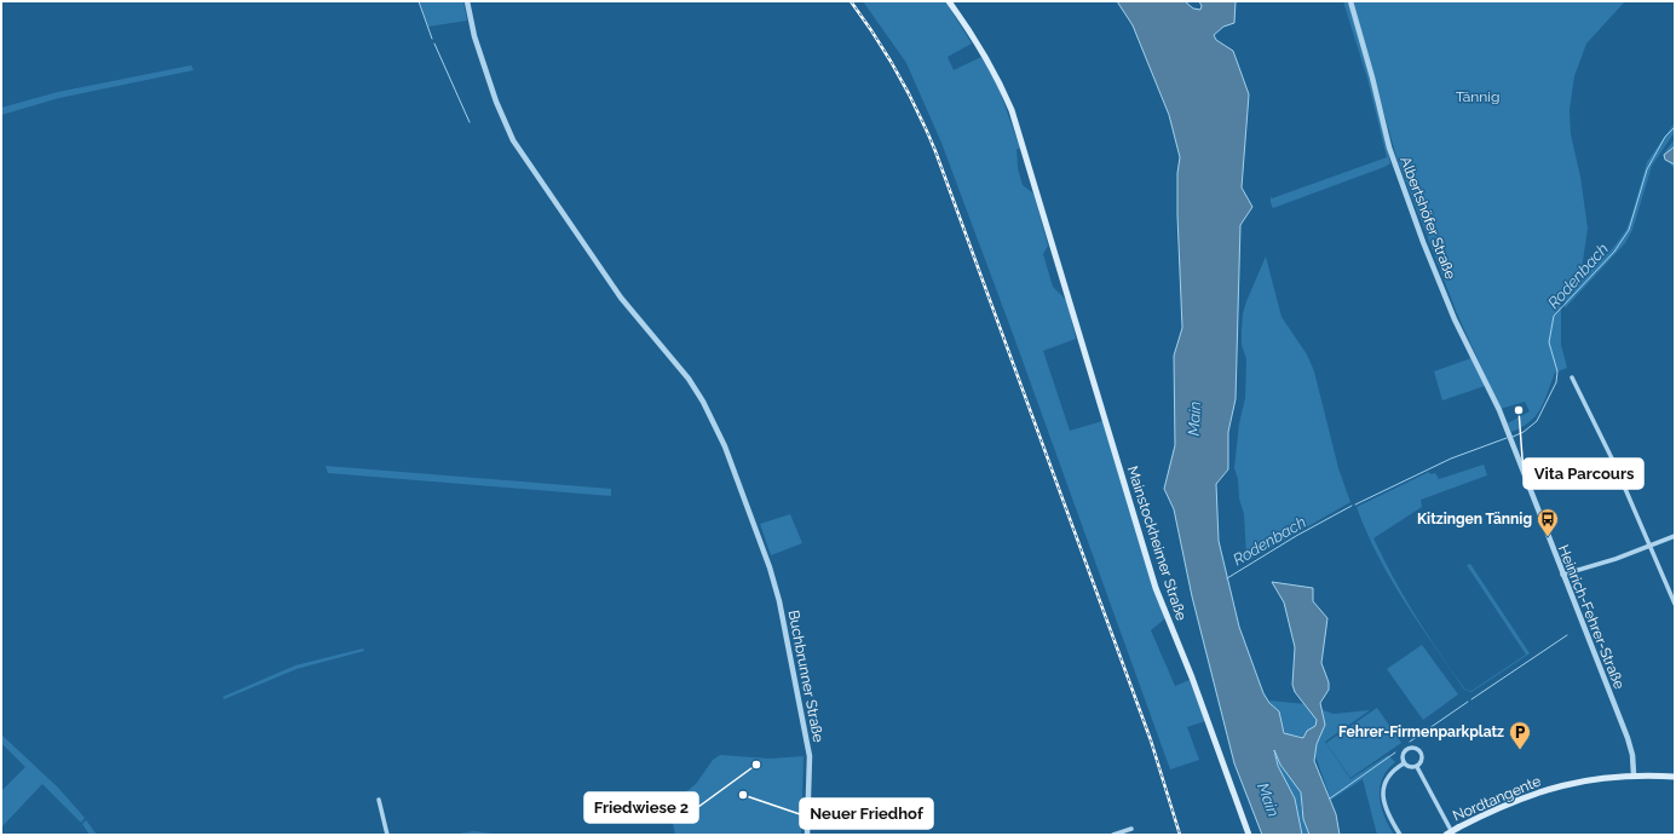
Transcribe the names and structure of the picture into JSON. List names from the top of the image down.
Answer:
{
  "streets": {
    "main road": ["Mainstockheimer Straße", "Nordtangente"],
    "street": ["Albertshöfer Straße", "Heinrich-Fehrer-Straße", "Buchbrunner Straße"]
  },
  "crossings": [
    ["Albertshöfer Straße", "Heinrich-Fehrer-Straße"],
    ["Heinrich-Fehrer-Straße", "Nordtangente"]
  ],
  "water": ["Rodenbach", "Main"],
  "parks": ["Tännig"],
  "places": {
    "other": ["Vita Parcours", "Friedwiese 2", "Neuer Friedhof"],
    "bus stop": ["Kitzingen Tännig"],
    "parking": ["Fehrer-Firmenparkplatz"]
  }
}
